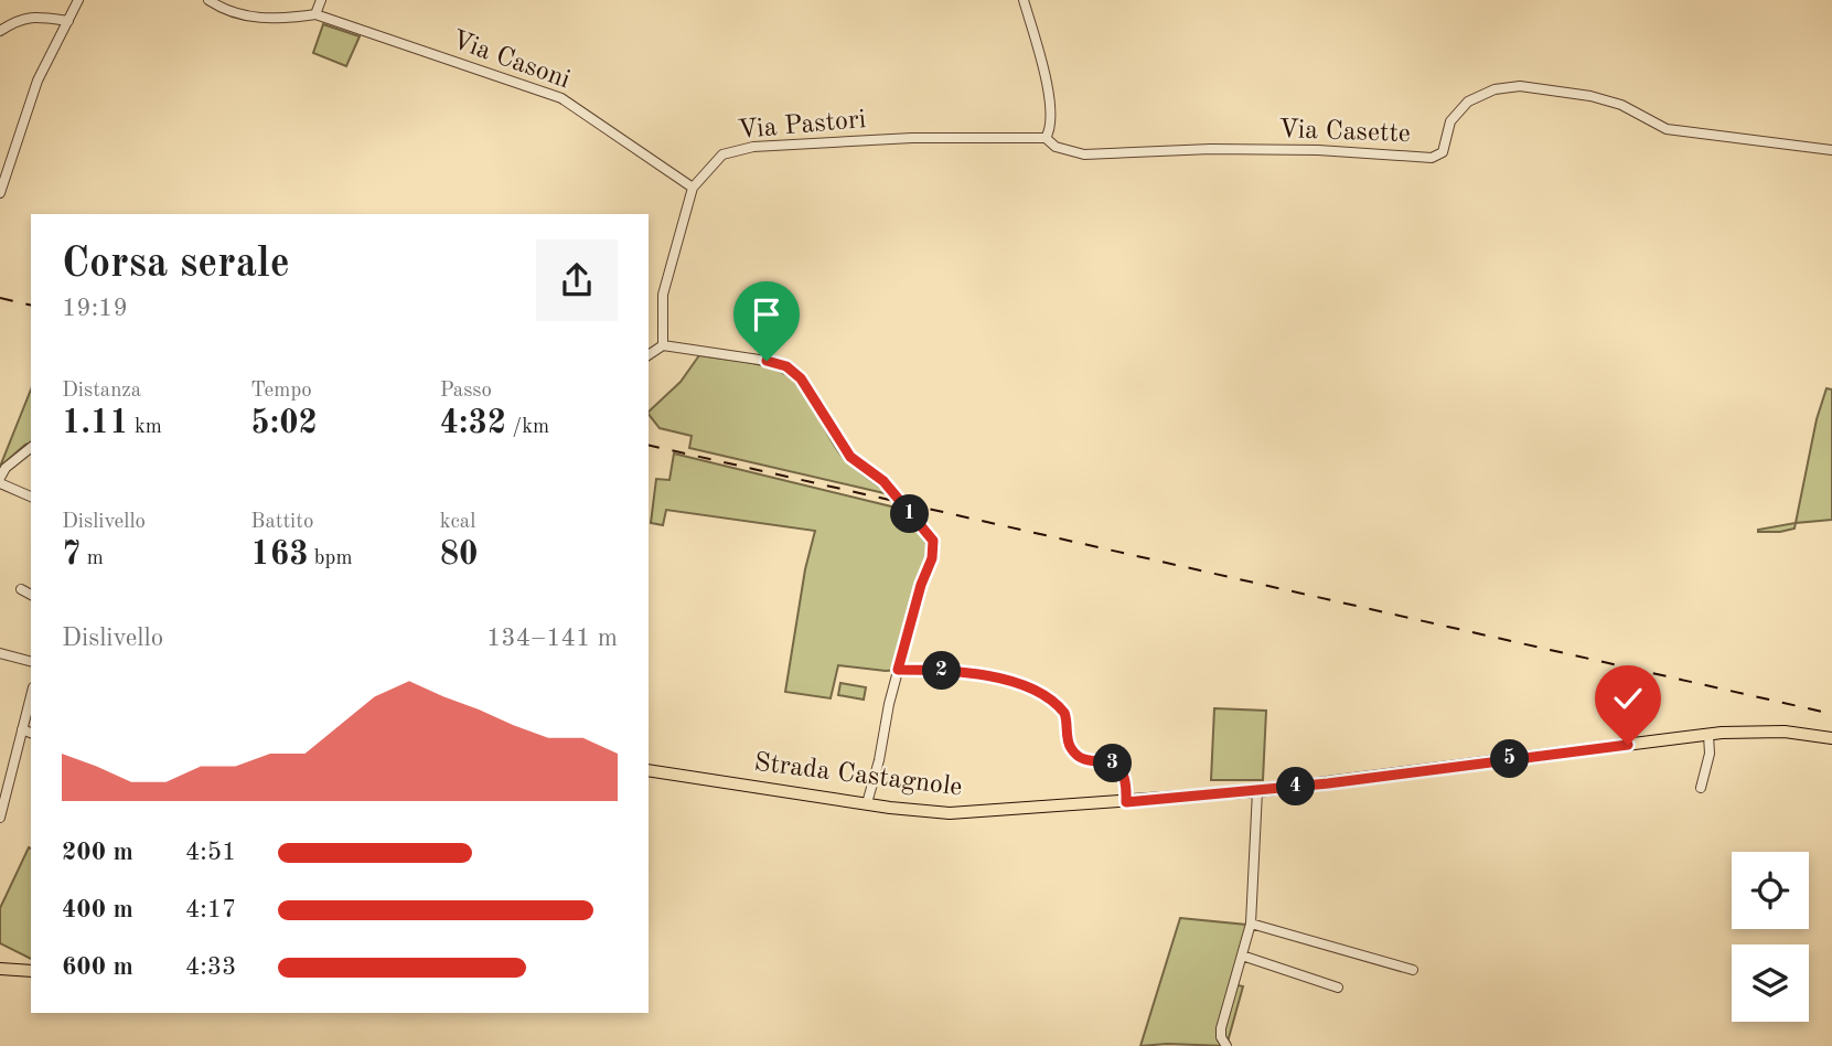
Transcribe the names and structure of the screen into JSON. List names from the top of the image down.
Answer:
{
  "streets": {
    "main road": ["Strada Castagnole"],
    "street": ["Via Casoni", "Via Pastori", "Via Casette"]
  },
  "crossings": [
    ["Via Casoni", "Via Pastori"],
    ["Via Pastori", "Via Casette"]
  ],
  "page": {
    "heading": ["Corsa serale", "19:19"],
    "stats": [
      ["Distanza", "1.11 km"],
      ["Tempo", "5:02"],
      ["Passo", "4:32 /km"],
      ["Dislivello", "7 m"],
      ["Battito", "163 bpm"],
      ["kcal", "80"]
    ],
    "pins": [
      "1",
      "2",
      "5",
      "3",
      "4"
    ],
    "chart": ["Dislivello", "134–141 m"],
    "list": [
      {
        "name": "200 m",
        "note": "4:51"
      },
      {
        "name": "400 m",
        "note": "4:17"
      },
      {
        "name": "600 m",
        "note": "4:33"
      }
    ]
  }
}
